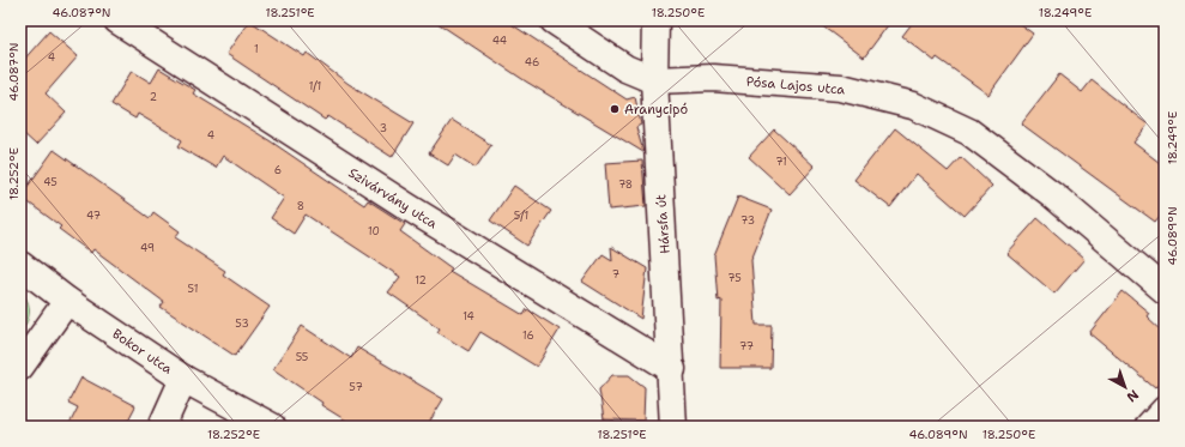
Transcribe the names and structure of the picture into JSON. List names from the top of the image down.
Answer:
{
  "streets": {
    "street": [
      "Pósa Lajos utca",
      "Szivárvány utca",
      "Hársfa út",
      "Bokor utca"
    ]
  },
  "crossings": [
    ["Pósa Lajos utca", "Hársfa út"],
    ["Szivárvány utca", "Hársfa út"]
  ],
  "places": ["Aranycipó"],
  "house_numbers": [
    "44",
    "1",
    "4",
    "46",
    "1/1",
    "2",
    "3",
    "4",
    "71",
    "6",
    "45",
    "78",
    "8",
    "47",
    "5/1",
    "73",
    "10",
    "49",
    "7",
    "75",
    "12",
    "51",
    "14",
    "53",
    "16",
    "77",
    "55",
    "57"
  ],
  "north": "bottom right",
  "coordinates": [
    "46.087°N",
    "18.251°E",
    "18.250°E",
    "18.249°E",
    "18.252°E",
    "46.089°N"
  ]
}
